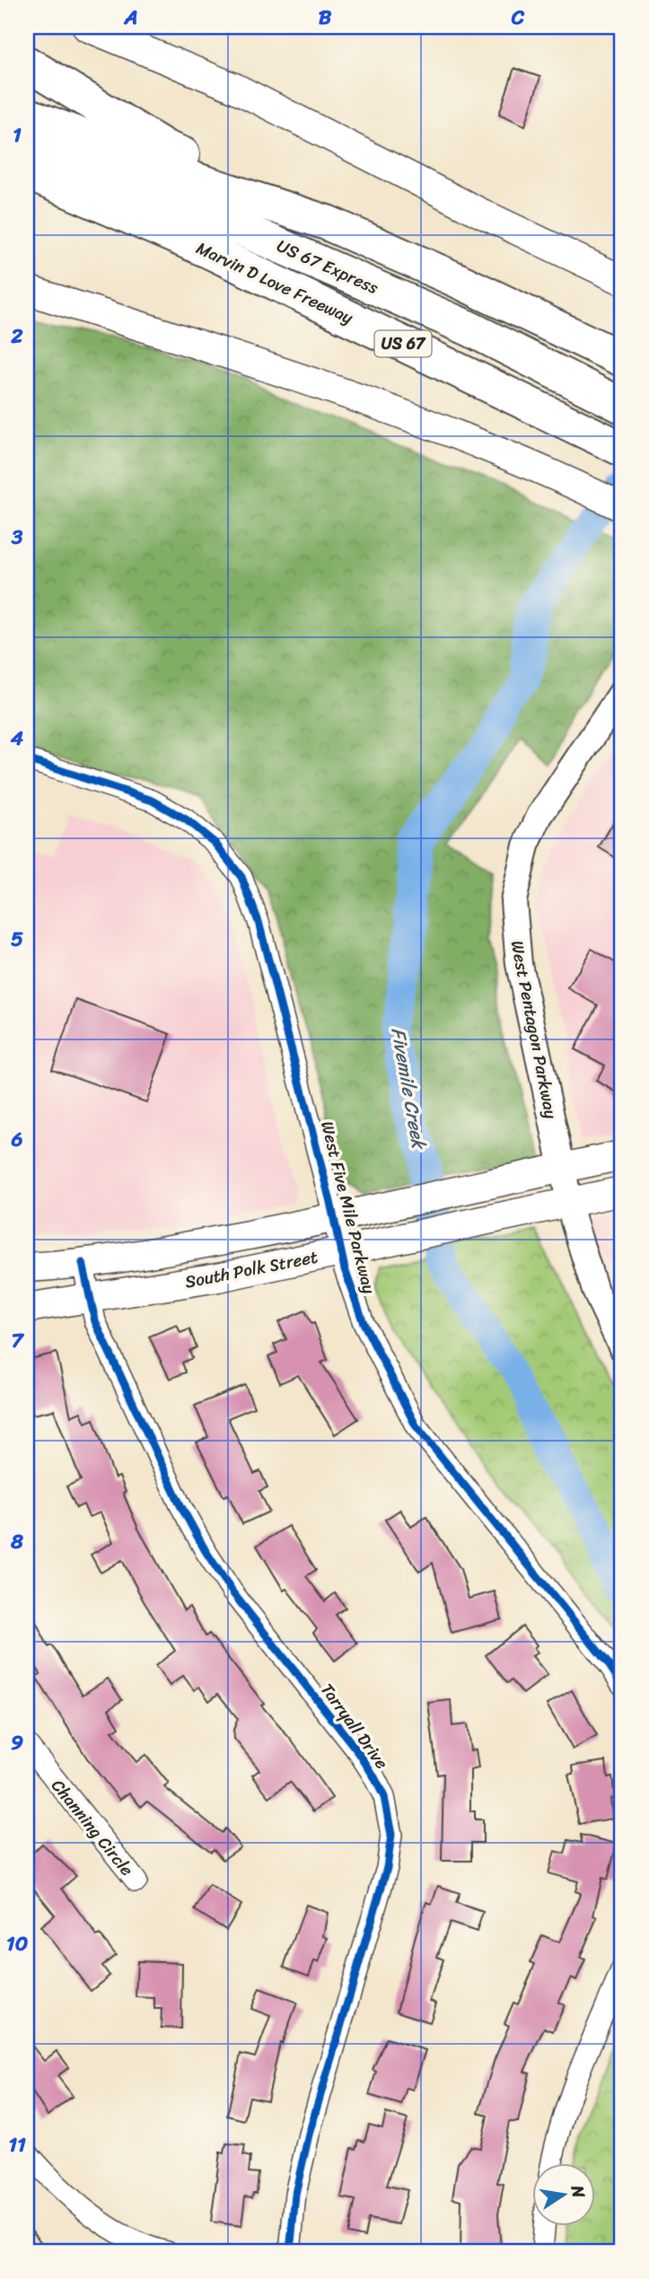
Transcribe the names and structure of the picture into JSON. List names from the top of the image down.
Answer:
{
  "streets": {
    "highway": ["US 67 Express", "Marvin D Love Freeway", "US 67"],
    "main road": ["South Polk Street"],
    "street": [
      "West Pentagon Parkway",
      "West Five Mile Parkway",
      "Tarryall Drive",
      "Channing Circle"
    ]
  },
  "crossings": [
    ["West Pentagon Parkway", "South Polk Street"],
    ["West Five Mile Parkway", "South Polk Street"],
    ["South Polk Street", "Tarryall Drive"]
  ],
  "water": ["Fivemile Creek"],
  "north": "right",
  "grid": {
    "columns": ["A", "B", "C"],
    "rows": [
      "1",
      "2",
      "3",
      "4",
      "5",
      "6",
      "7",
      "8",
      "9",
      "10",
      "11"
    ]
  }
}
